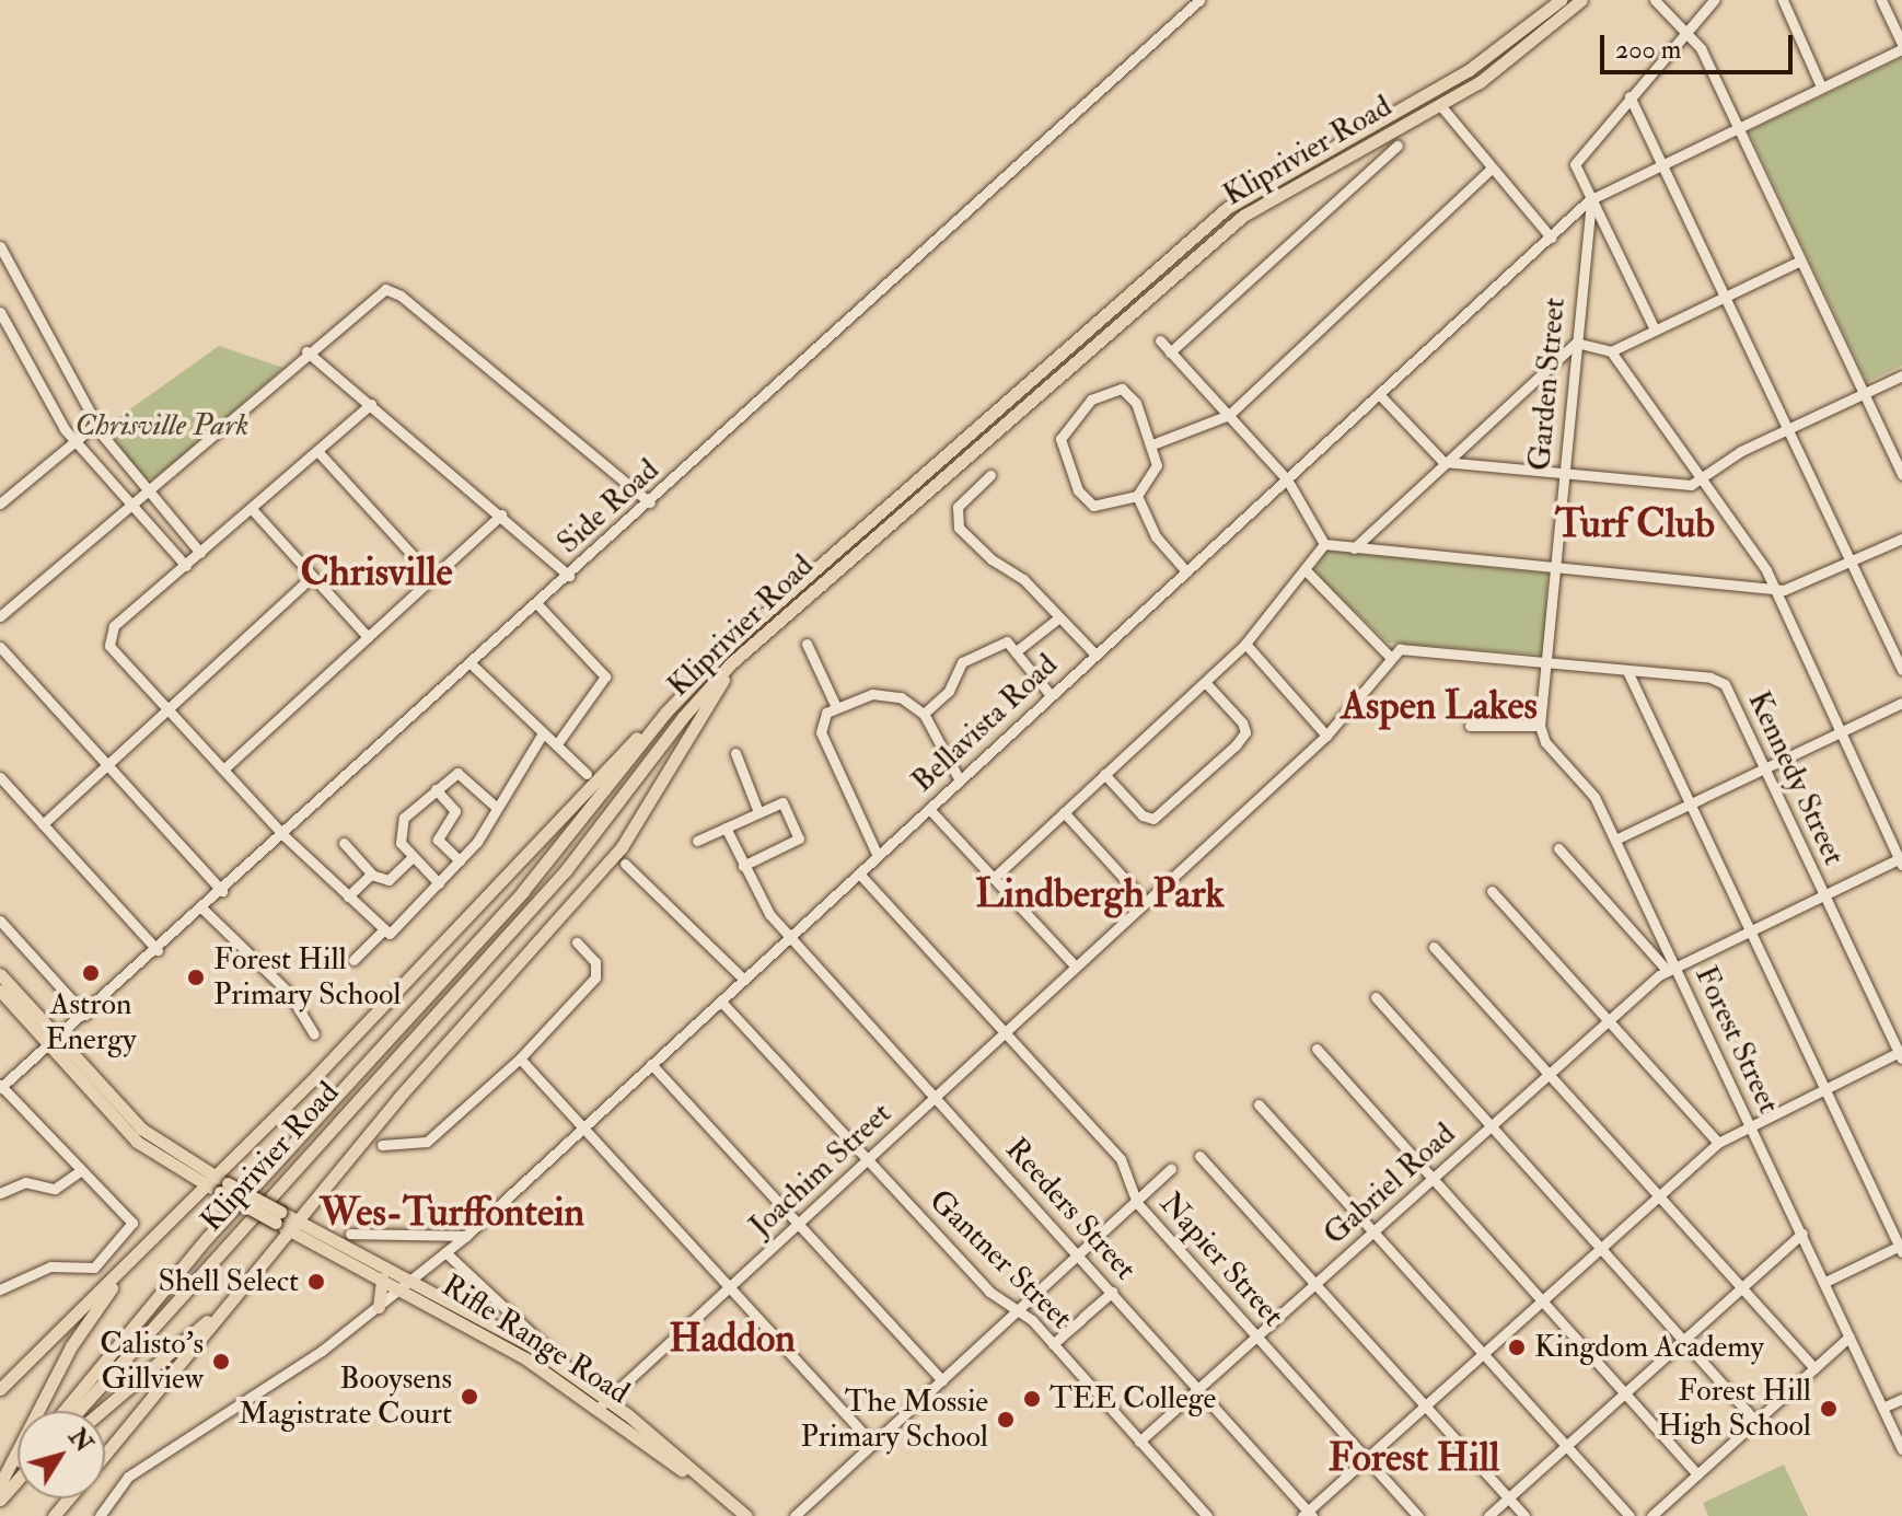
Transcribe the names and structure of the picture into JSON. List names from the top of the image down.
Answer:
{
  "streets": {
    "main road": ["Kliprivier Road", "Rifle Range Road"],
    "street": [
      "Garden Street",
      "Side Road",
      "Bellavista Road",
      "Kennedy Street",
      "Forest Street",
      "Joachim Street",
      "Gabriel Road",
      "Reeders Street",
      "Gantner Street",
      "Napier Street"
    ]
  },
  "crossings": [
    ["Garden Street", "Bellavista Road"],
    ["Garden Street", "Kennedy Street"],
    ["Garden Street", "Forest Street"],
    ["Bellavista Road", "Reeders Street"],
    ["Bellavista Road", "Gantner Street"],
    ["Bellavista Road", "Napier Street"],
    ["Bellavista Road", "Rifle Range Road"],
    ["Kennedy Street", "Joachim Street"],
    ["Kennedy Street", "Gabriel Road"],
    ["Forest Street", "Gabriel Road"],
    ["Joachim Street", "Reeders Street"],
    ["Joachim Street", "Gantner Street"],
    ["Joachim Street", "Napier Street"],
    ["Joachim Street", "Rifle Range Road"],
    ["Gabriel Road", "Reeders Street"],
    ["Gabriel Road", "Gantner Street"],
    ["Gabriel Road", "Napier Street"]
  ],
  "districts": [
    "Turf Club",
    "Chrisville",
    "Aspen Lakes",
    "Lindbergh Park",
    "Wes-Turffontein",
    "Haddon",
    "Forest Hill"
  ],
  "parks": ["Chrisville Park"],
  "places": [
    "Astron Energy",
    "Forest Hill Primary School",
    "Shell Select",
    "Kingdom Academy",
    "Calisto's Gillview",
    "Booysens Magistrate Court",
    "TEE College",
    "Forest Hill High School",
    "The Mossie Primary School"
  ],
  "scale_bar": "200 m",
  "north": "top right"
}
